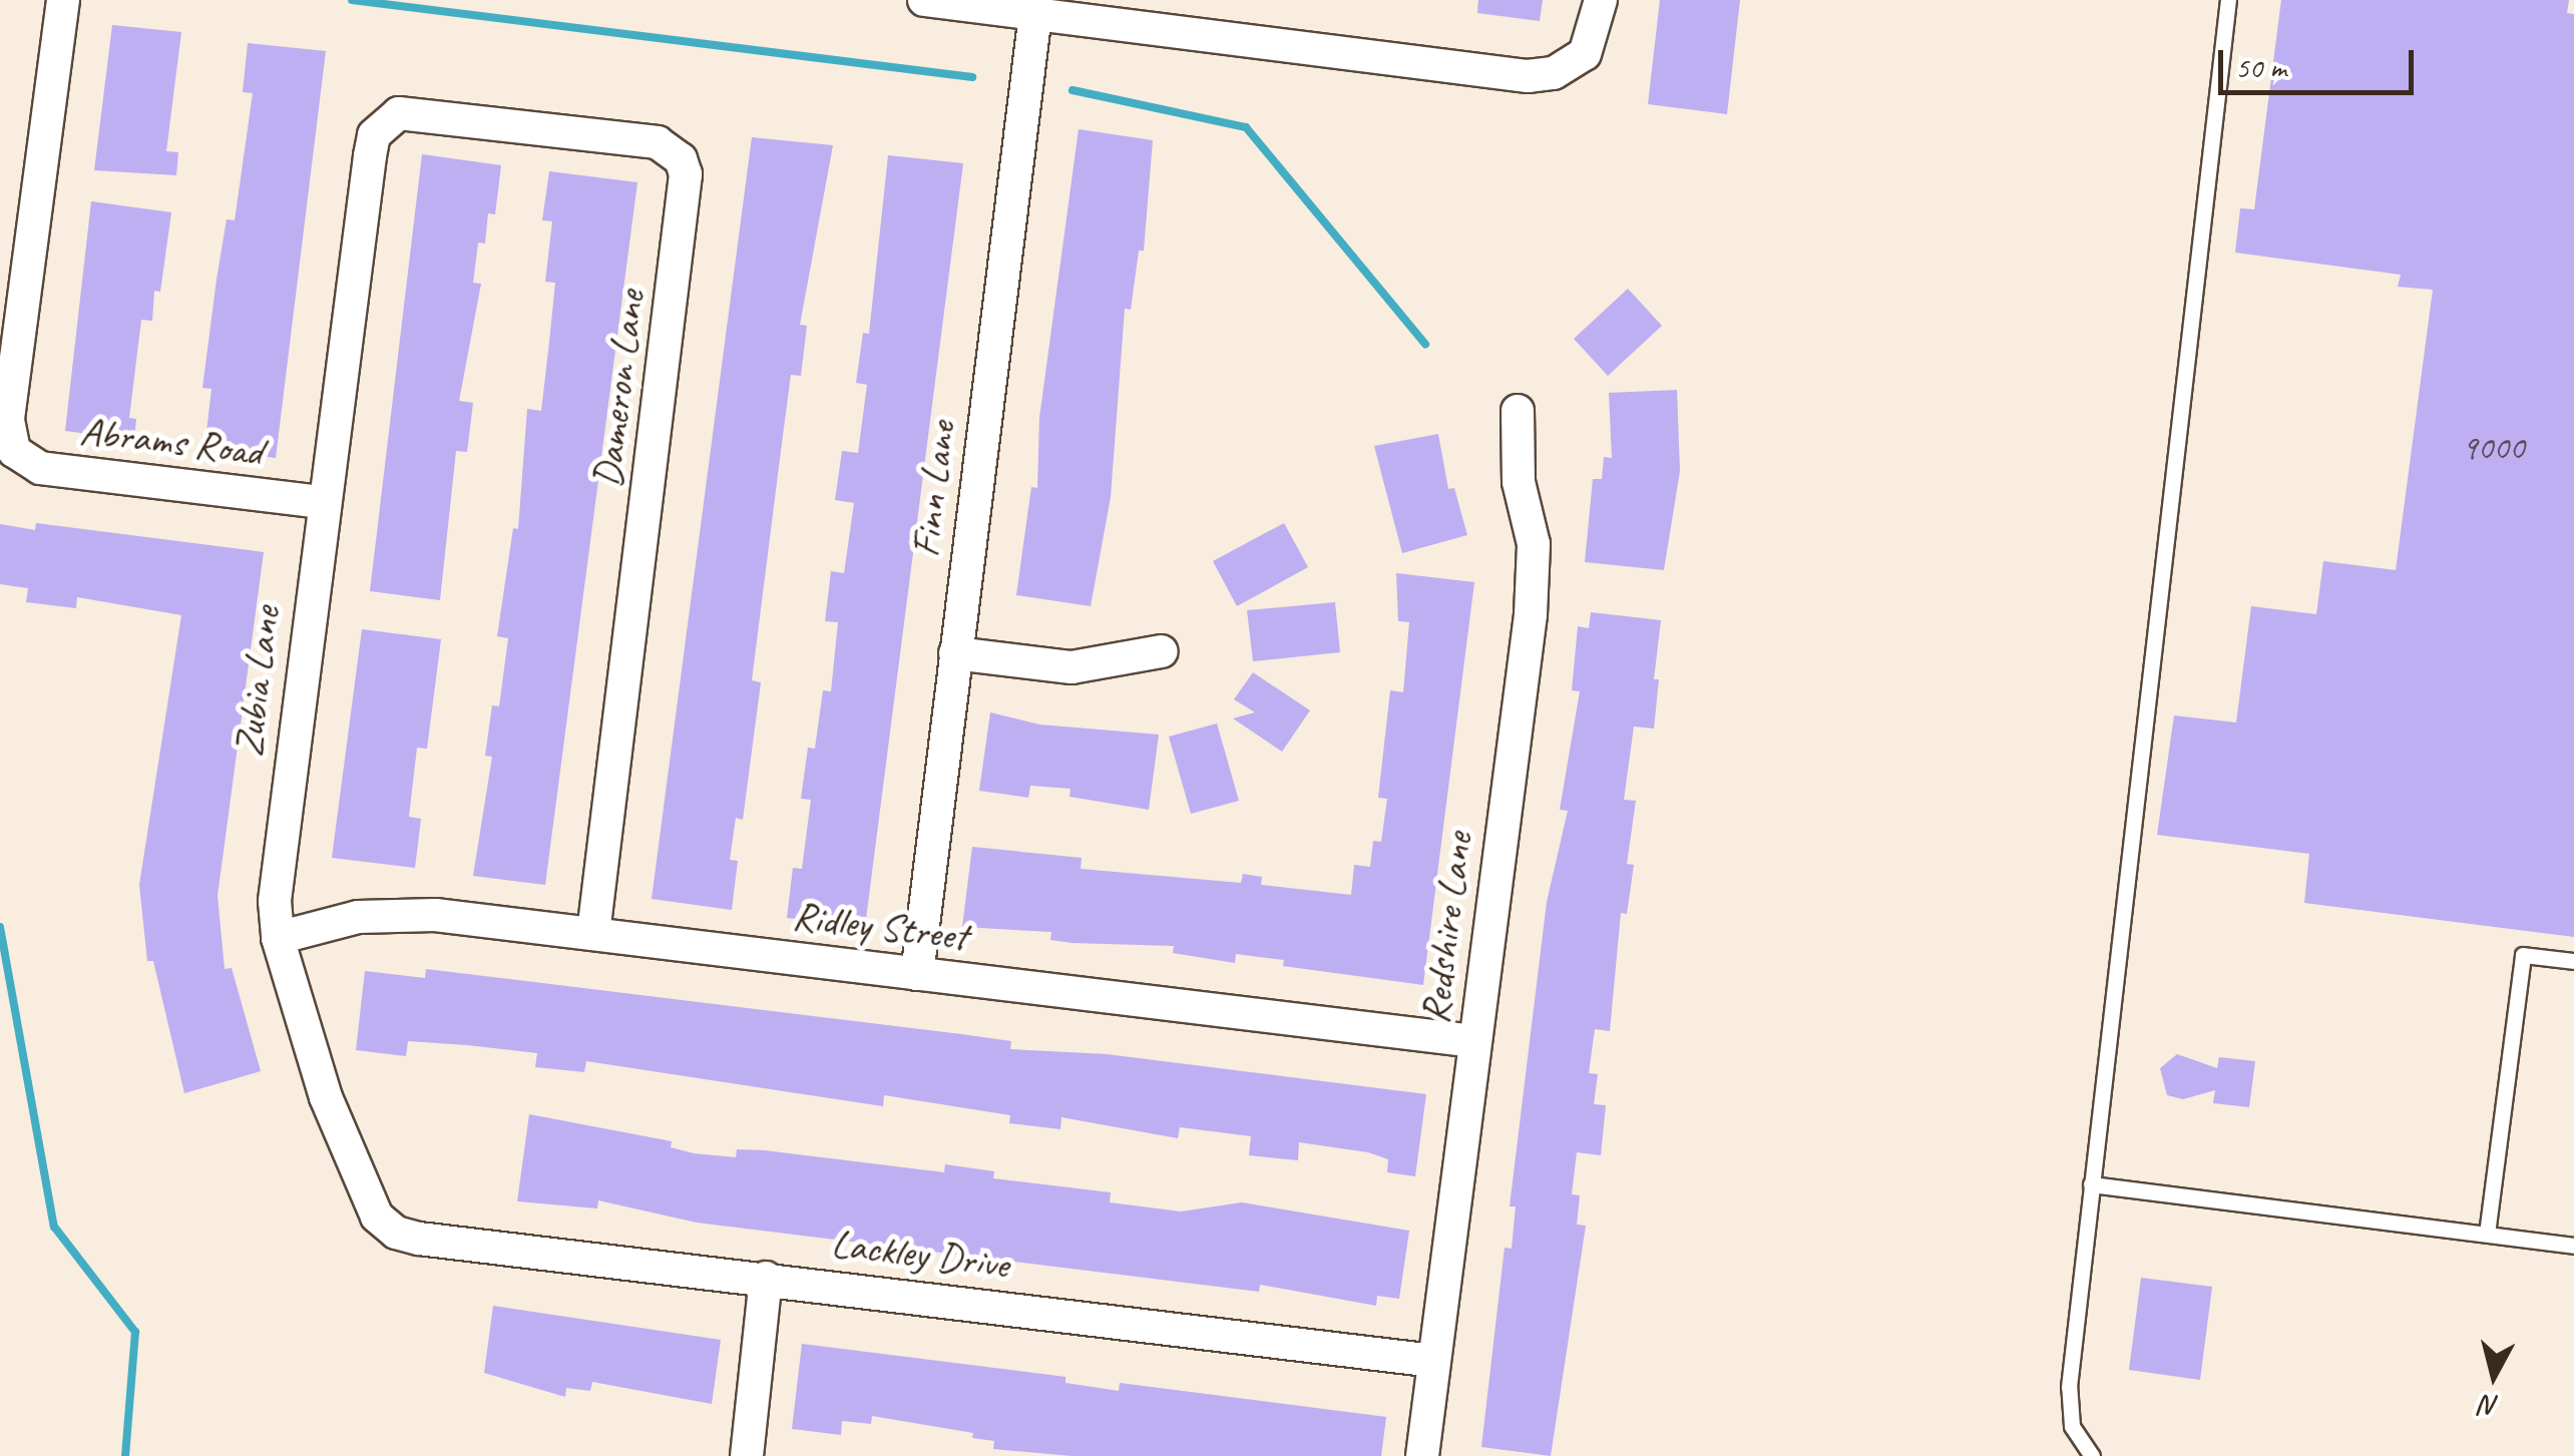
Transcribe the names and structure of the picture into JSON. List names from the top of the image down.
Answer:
{
  "streets": {
    "street": [
      "Dameron Lane",
      "Abrams Road",
      "Finn Lane",
      "Zubia Lane",
      "Ridley Street",
      "Redshire Lane",
      "Lackley Drive"
    ]
  },
  "crossings": [
    ["Dameron Lane", "Zubia Lane"],
    ["Dameron Lane", "Ridley Street"],
    ["Abrams Road", "Zubia Lane"],
    ["Finn Lane", "Ridley Street"],
    ["Zubia Lane", "Ridley Street"],
    ["Zubia Lane", "Lackley Drive"],
    ["Ridley Street", "Redshire Lane"],
    ["Redshire Lane", "Lackley Drive"]
  ],
  "house_numbers": ["9000"],
  "scale_bar": "50 m",
  "north": "bottom"
}
